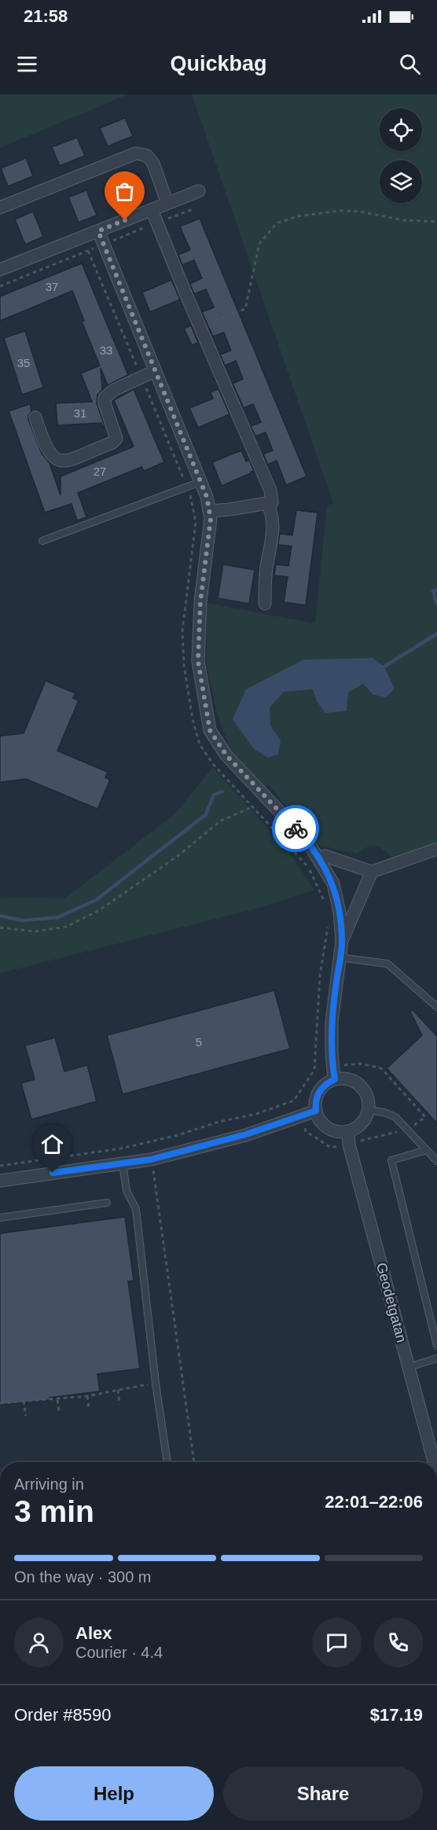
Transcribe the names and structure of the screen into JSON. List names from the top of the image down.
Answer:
{
  "streets": {
    "street": ["Geodetgatan"]
  },
  "house_numbers": [
    "37",
    "33",
    "35",
    "31",
    "27",
    "5"
  ],
  "page": {
    "status": "21:58",
    "header": "Quickbag",
    "heading": ["3 min", "Arriving in", "22:01–22:06"],
    "panel": [
      "Alex",
      "Courier · 4.4",
      "Order #8590",
      "$17.19"
    ],
    "bar": "On the way · 300 m",
    "buttons": ["Help", "Share"]
  }
}
